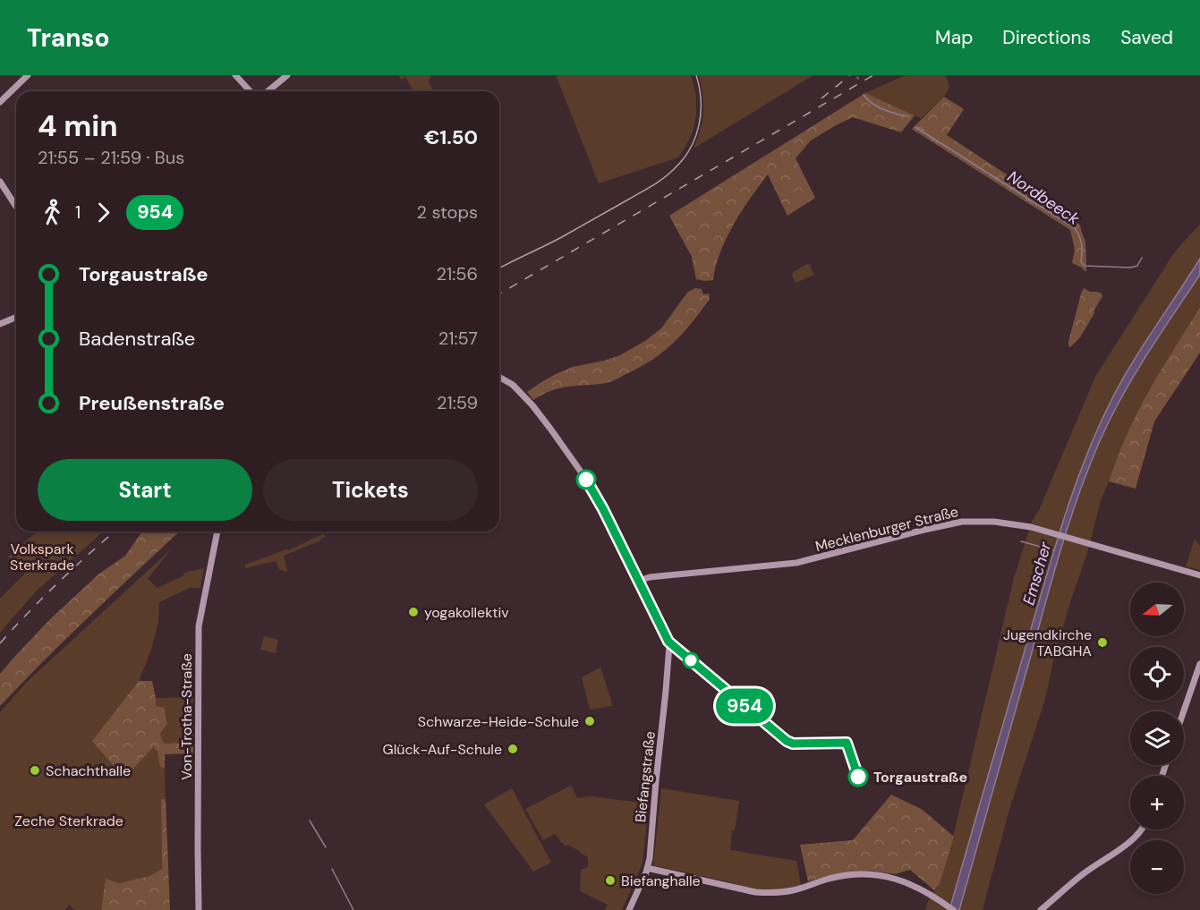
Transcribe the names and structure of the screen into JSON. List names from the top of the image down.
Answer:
{
  "streets": {
    "main road": ["Mecklenburger Straße", "Von-Trotha-Straße", "Biefangstraße"]
  },
  "crossings": [
    ["Mecklenburger Straße", "Biefangstraße"]
  ],
  "water": ["Nordbeeck", "Emscher"],
  "parks": ["Volkspark Sterkrade", "Zeche Sterkrade"],
  "places": [
    "yogakollektiv",
    "Jugendkirche TABGHA",
    "Schwarze-Heide-Schule",
    "Glück-Auf-Schule",
    "Schachthalle",
    "Torgaustraße",
    "Biefanghalle"
  ],
  "lines": ["bus line 954"],
  "north": "left",
  "page": {
    "header": "Transo",
    "nav": ["Map", "Directions", "Saved"],
    "on_map": "954",
    "heading": ["4 min", "21:55 – 21:59 · Bus", "€1.50"],
    "legs": ["1", "954", "2 stops"],
    "list": [
      {
        "name": "Torgaustraße",
        "value": "21:56"
      },
      {
        "name": "Badenstraße",
        "value": "21:57"
      },
      {
        "name": "Preußenstraße",
        "value": "21:59"
      }
    ],
    "buttons": ["Start", "Tickets"],
    "map_buttons": ["+", "−"]
  }
}
